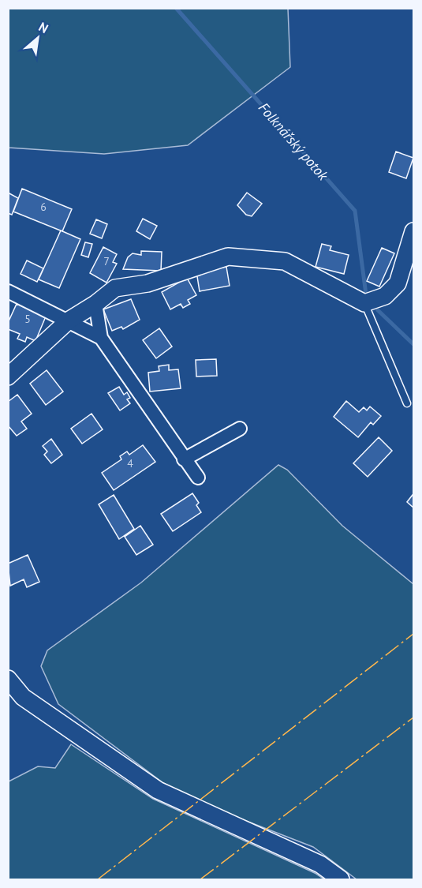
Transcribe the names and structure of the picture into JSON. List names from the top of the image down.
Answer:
{
  "water": ["Folknářský potok"],
  "house_numbers": [
    "6",
    "7",
    "5",
    "4"
  ],
  "north": "top right"
}
